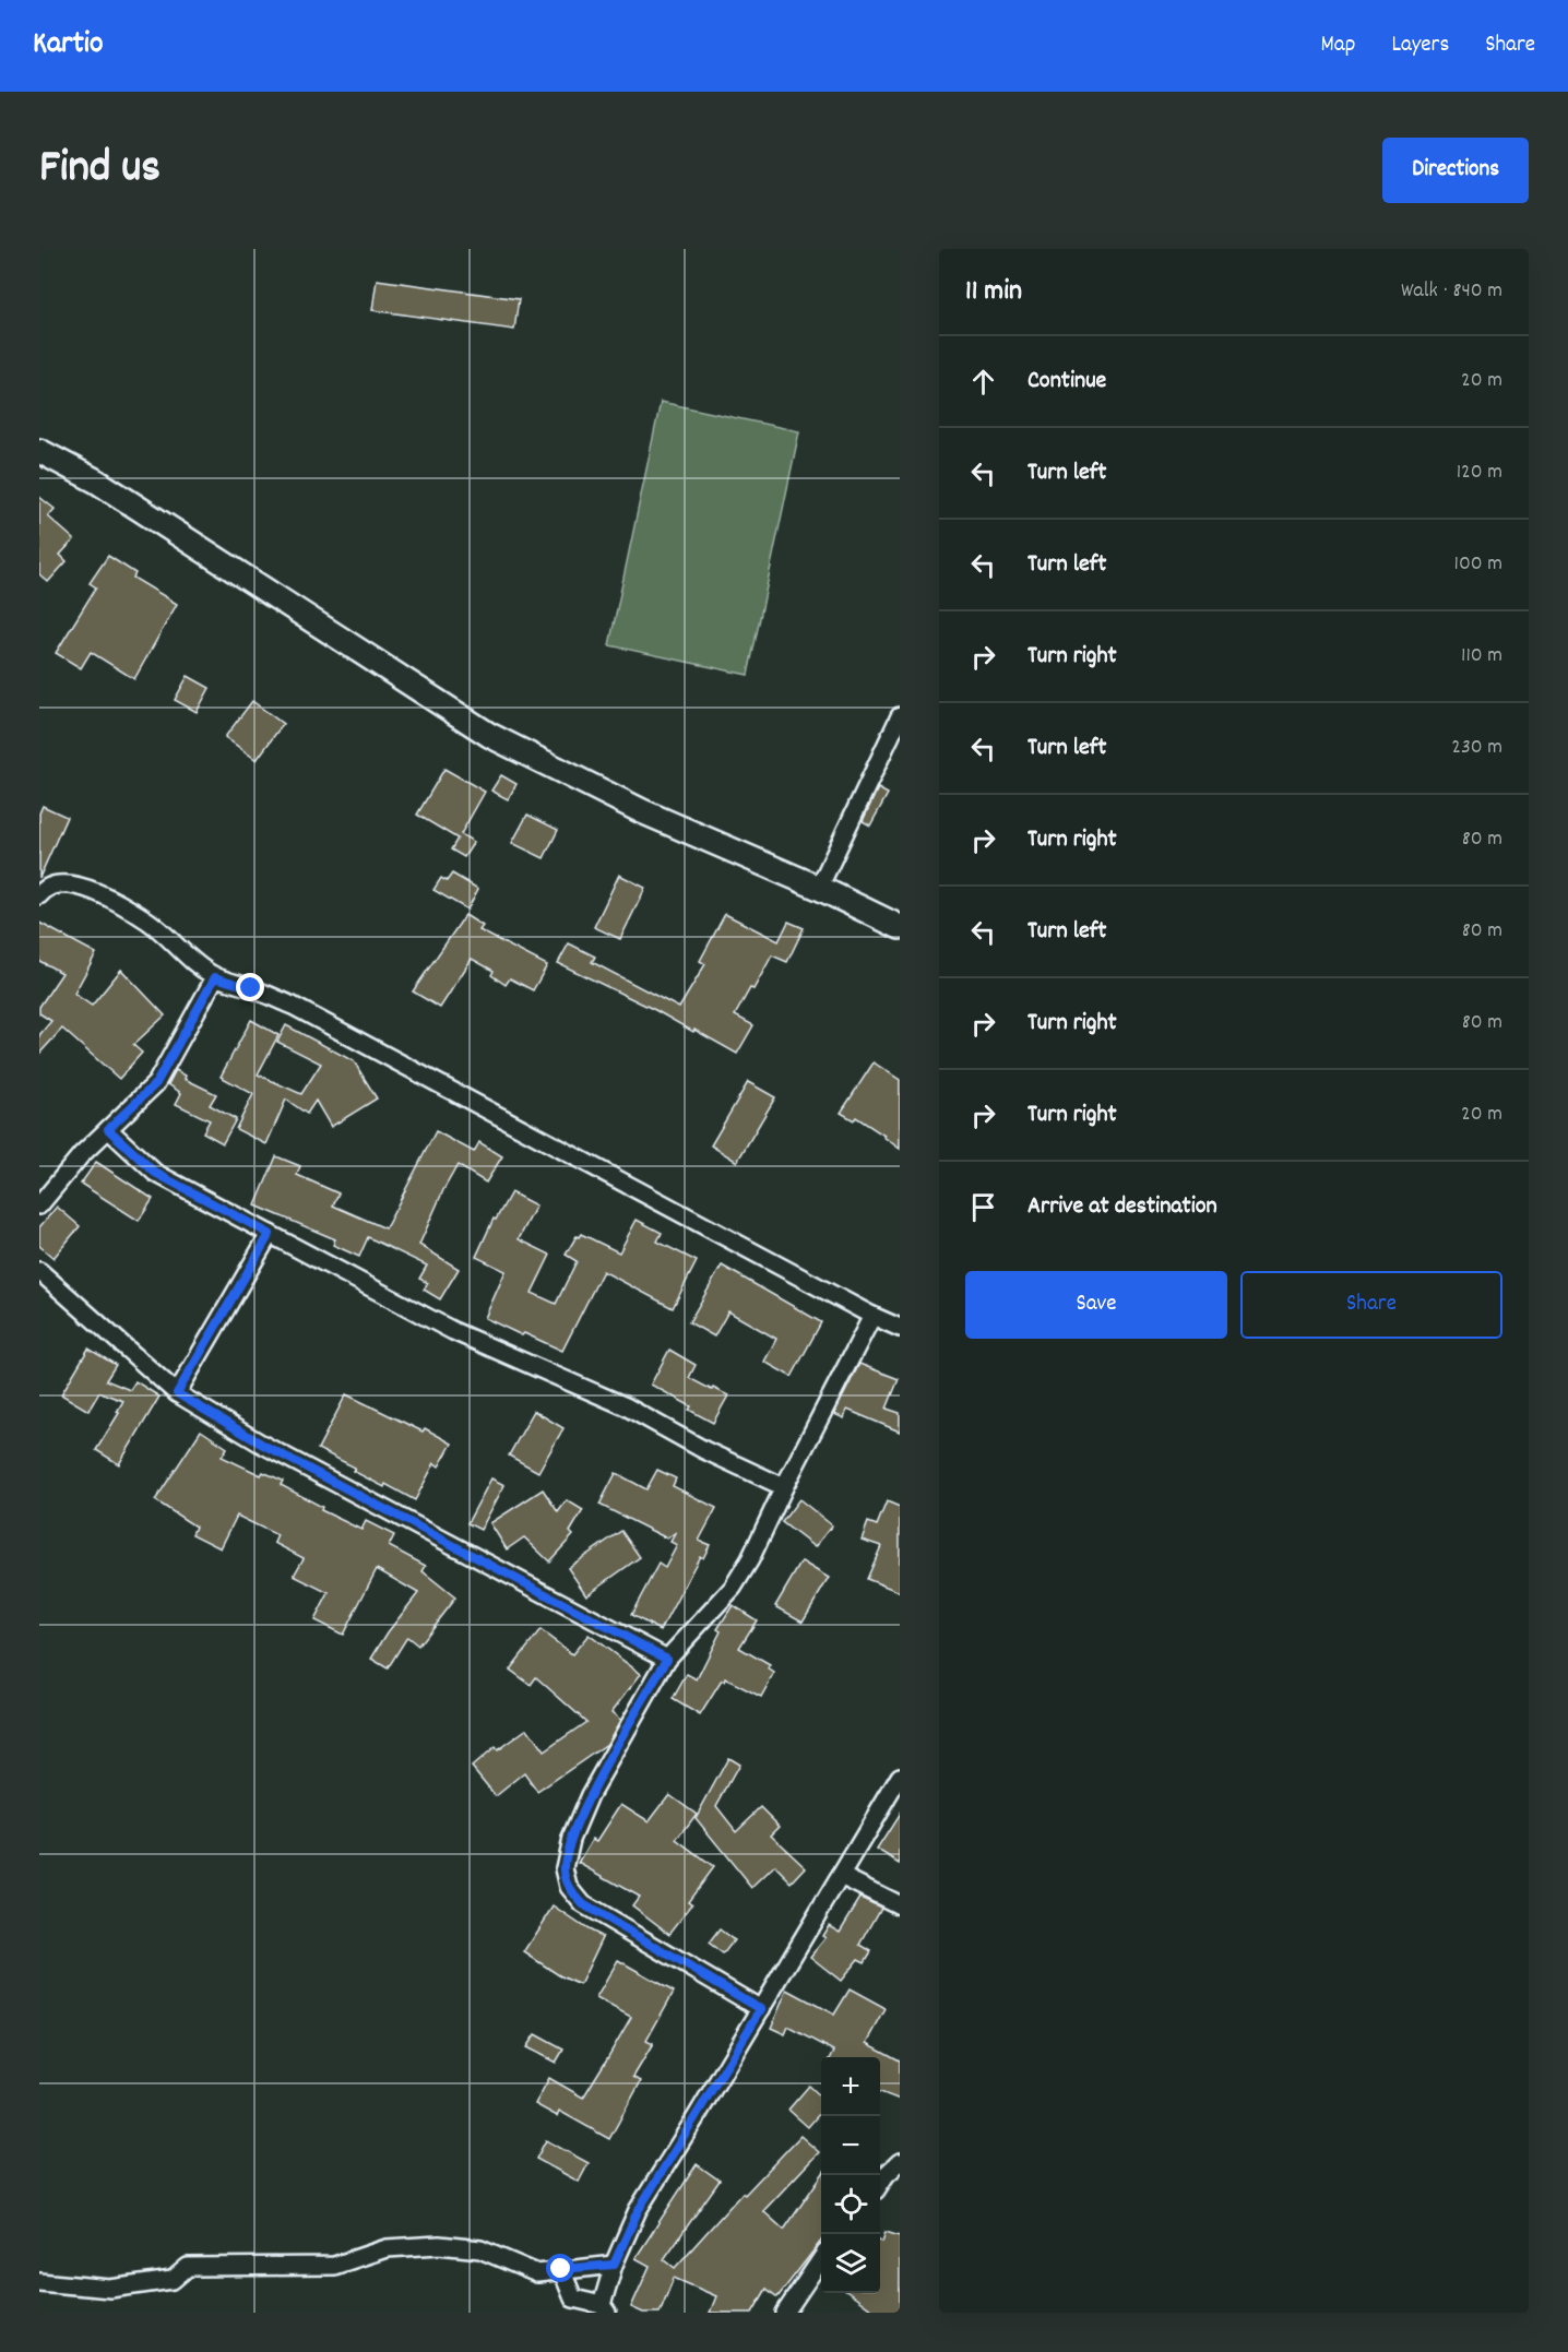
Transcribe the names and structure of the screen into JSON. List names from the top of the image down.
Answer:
{
  "page": {
    "header": "Kartio",
    "nav": ["Map", "Layers", "Share"],
    "title": "Find us",
    "buttons": [
      "Directions",
      ["Save", "Share"]
    ],
    "heading": ["11 min", "Walk · 840 m"],
    "list": [
      ["Continue", "20 m"],
      ["Turn left", "120 m"],
      ["Turn left", "100 m"],
      ["Turn right", "110 m"],
      ["Turn left", "230 m"],
      ["Turn right", "80 m"],
      ["Turn left", "80 m"],
      ["Turn right", "80 m"],
      ["Turn right", "20 m"],
      "Arrive at destination"
    ],
    "map_buttons": ["+", "−"]
  }
}
